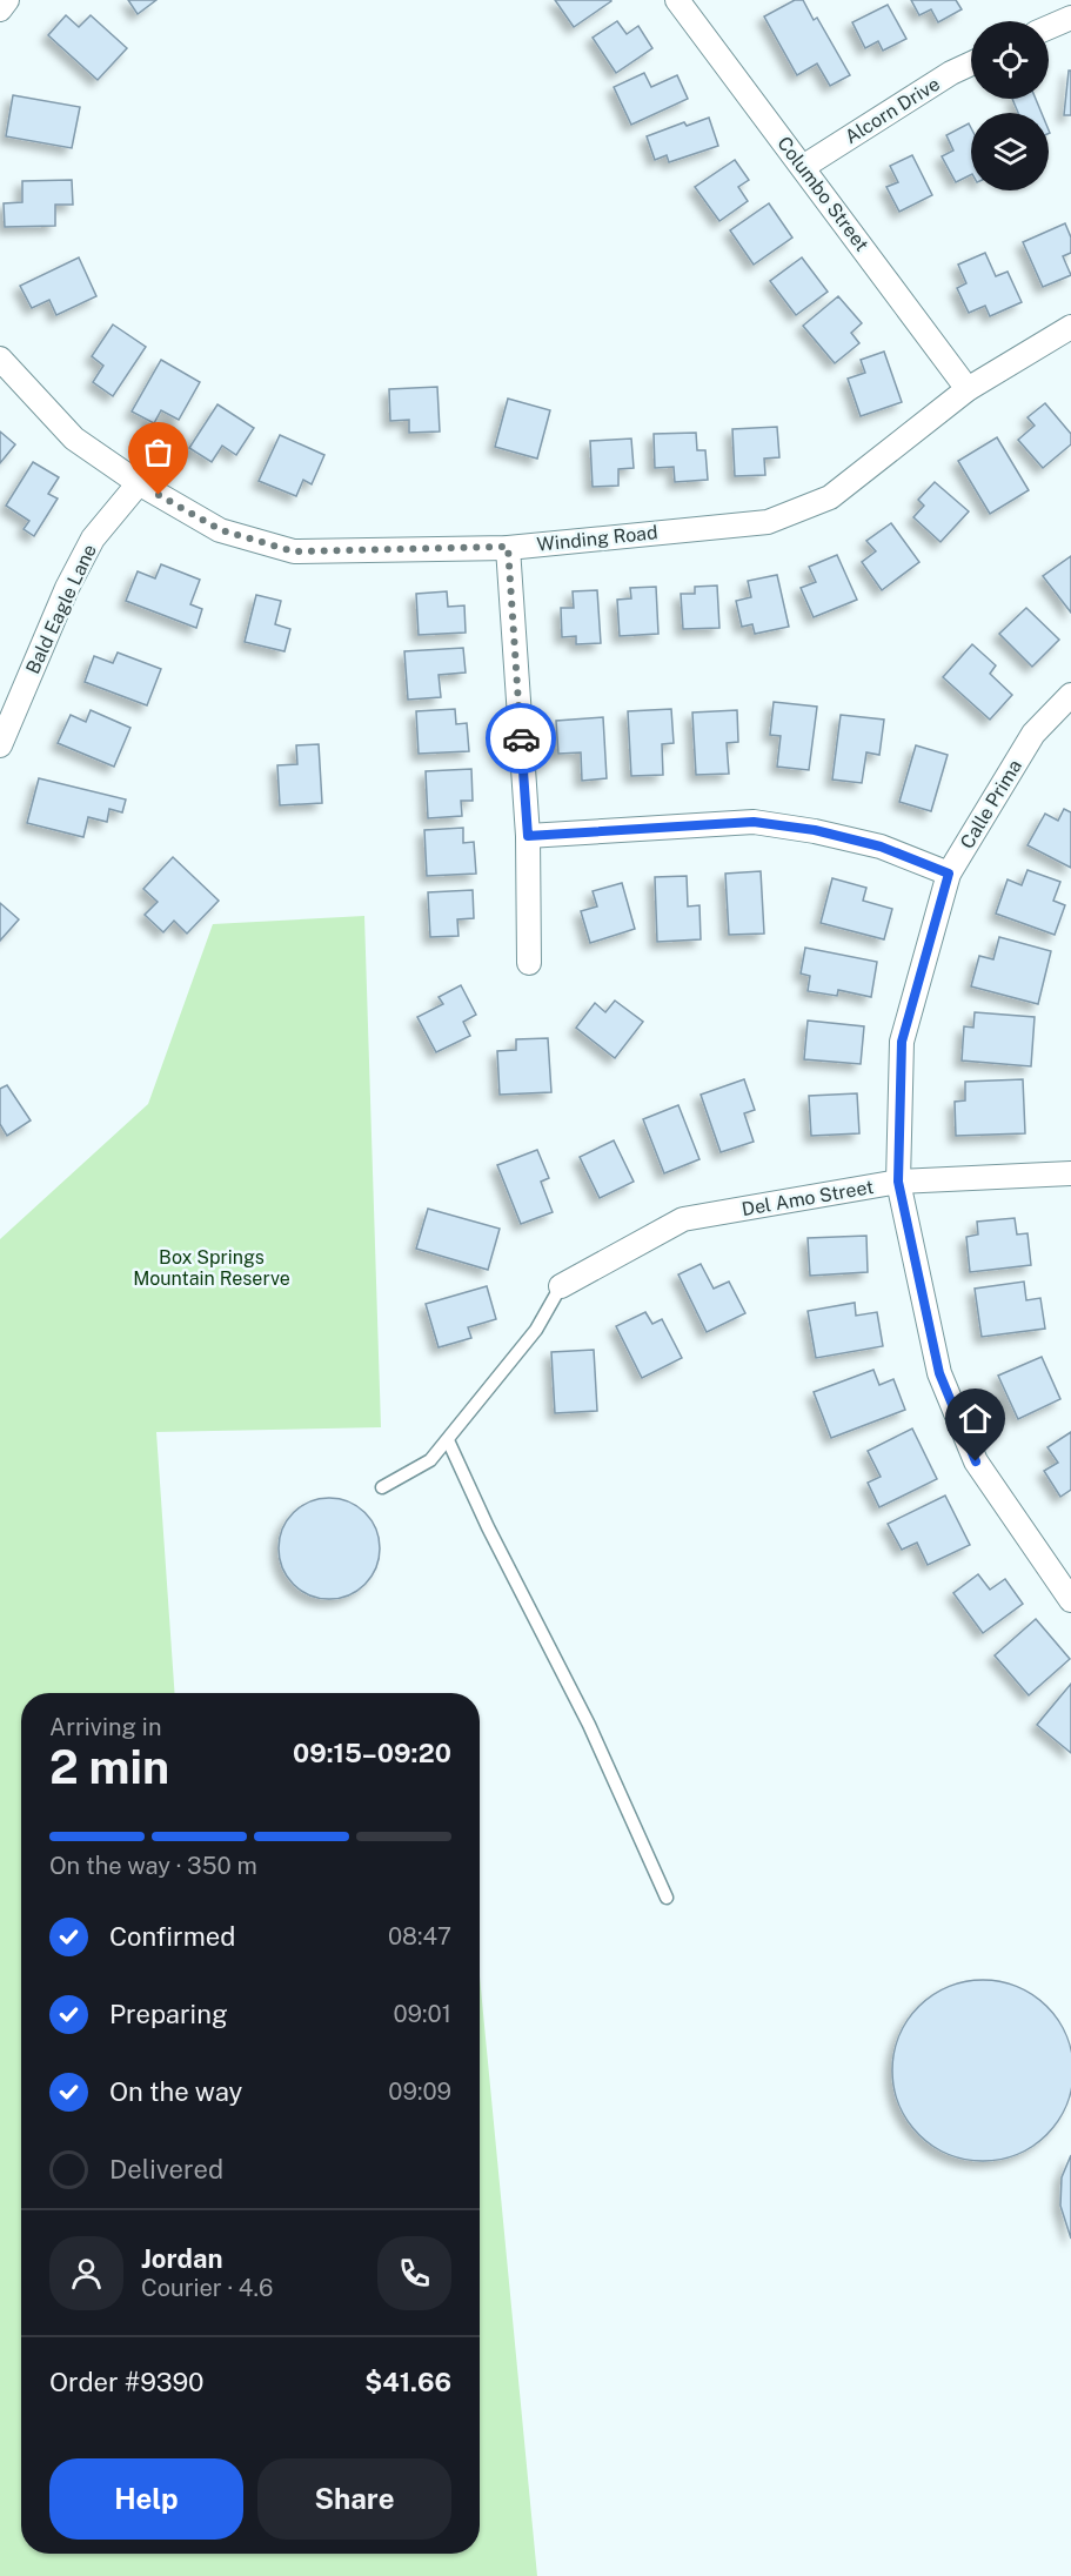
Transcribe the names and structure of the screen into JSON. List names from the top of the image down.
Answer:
{
  "streets": {
    "street": [
      "Alcorn Drive",
      "Columbo Street",
      "Winding Road",
      "Bald Eagle Lane",
      "Calle Prima",
      "Del Amo Street"
    ]
  },
  "crossings": [
    ["Alcorn Drive", "Columbo Street"],
    ["Columbo Street", "Winding Road"],
    ["Winding Road", "Bald Eagle Lane"],
    ["Calle Prima", "Del Amo Street"]
  ],
  "parks": ["Box Springs Mountain Reserve"],
  "page": {
    "heading": ["2 min", "Arriving in", "09:15–09:20"],
    "panel": [
      "Jordan",
      "Courier · 4.6",
      "Order #9390",
      "$41.66"
    ],
    "bar": "On the way · 350 m",
    "list": [
      ["Confirmed", "08:47"],
      ["Preparing", "09:01"],
      ["On the way", "09:09"],
      "Delivered"
    ],
    "buttons": ["Help", "Share"]
  }
}
